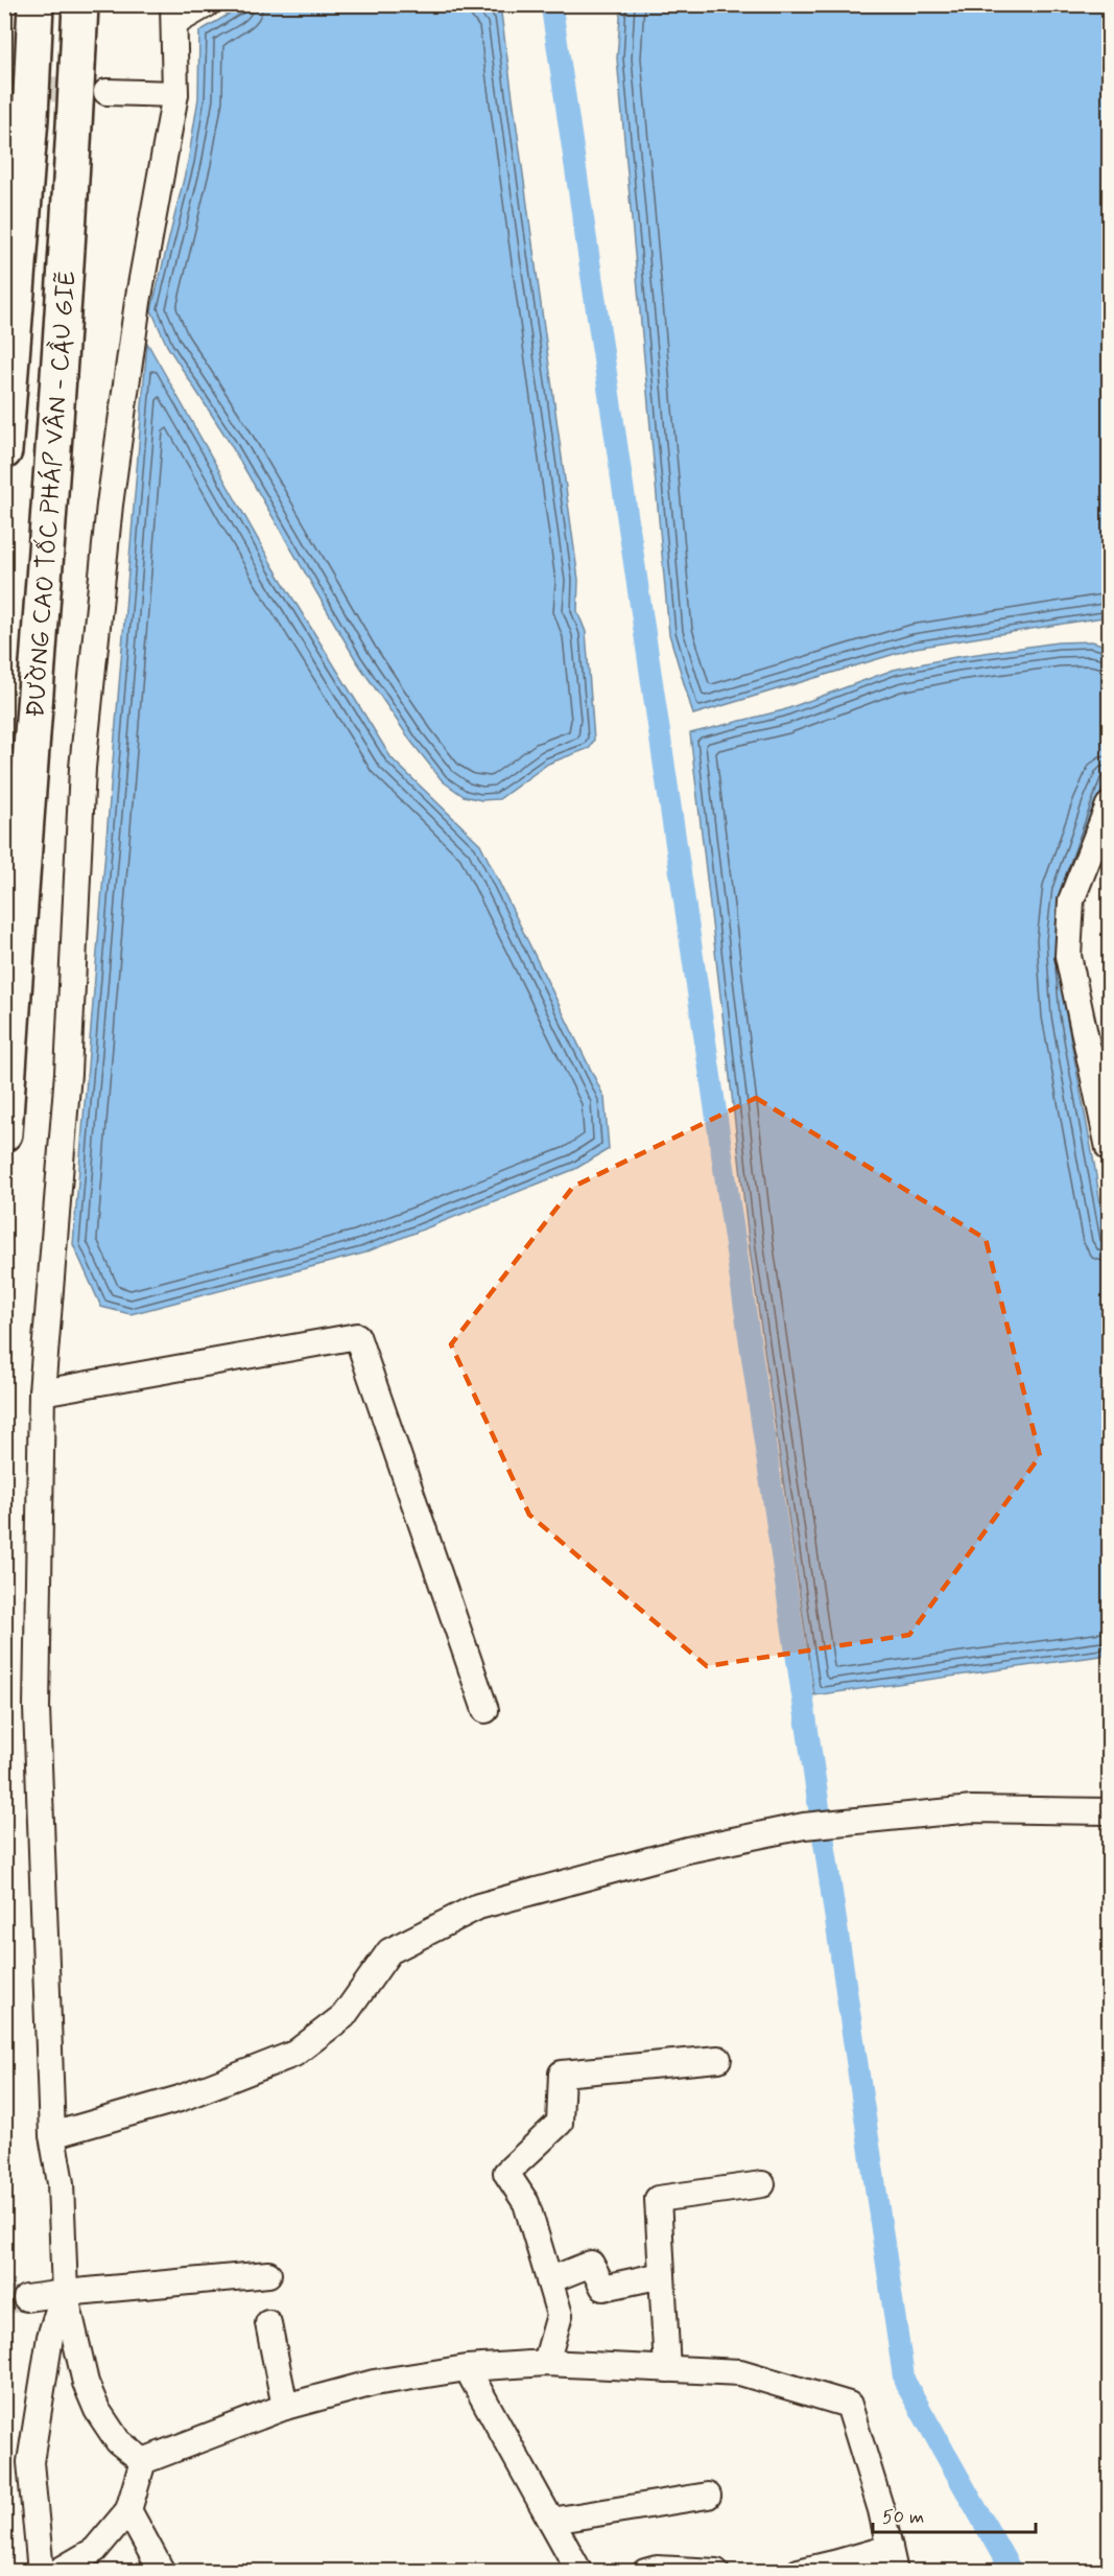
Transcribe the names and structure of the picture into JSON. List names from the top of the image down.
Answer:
{
  "streets": {
    "highway": ["ĐƯỜNG CAO TỐC PHÁP VÂN - CẦU GIẼ"]
  },
  "scale_bar": "50 m"
}
